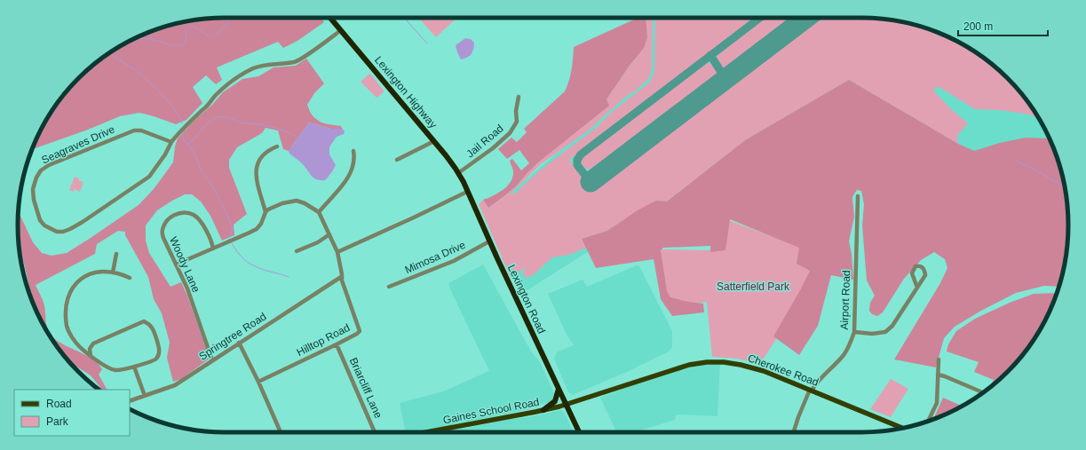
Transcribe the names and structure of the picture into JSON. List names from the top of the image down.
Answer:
{
  "streets": {
    "highway": ["Lexington Highway", "Lexington Road"],
    "main road": ["Cherokee Road", "Gaines School Road"],
    "street": [
      "Jail Road",
      "Seagraves Drive",
      "Mimosa Drive",
      "Woody Lane",
      "Airport Road",
      "Springtree Road",
      "Hilltop Road",
      "Briarcliff Lane"
    ]
  },
  "crossings": [
    ["Lexington Highway", "Jail Road"],
    ["Lexington Highway", "Seagraves Drive"],
    ["Lexington Highway", "Lexington Road"],
    ["Jail Road", "Lexington Road"],
    ["Mimosa Drive", "Lexington Road"],
    ["Woody Lane", "Springtree Road"],
    ["Lexington Road", "Cherokee Road"],
    ["Lexington Road", "Gaines School Road"],
    ["Airport Road", "Cherokee Road"],
    ["Springtree Road", "Hilltop Road"],
    ["Hilltop Road", "Briarcliff Lane"],
    ["Cherokee Road", "Gaines School Road"]
  ],
  "parks": ["Satterfield Park"],
  "legend": ["Road", "Park"],
  "scale_bar": "200 m"
}
